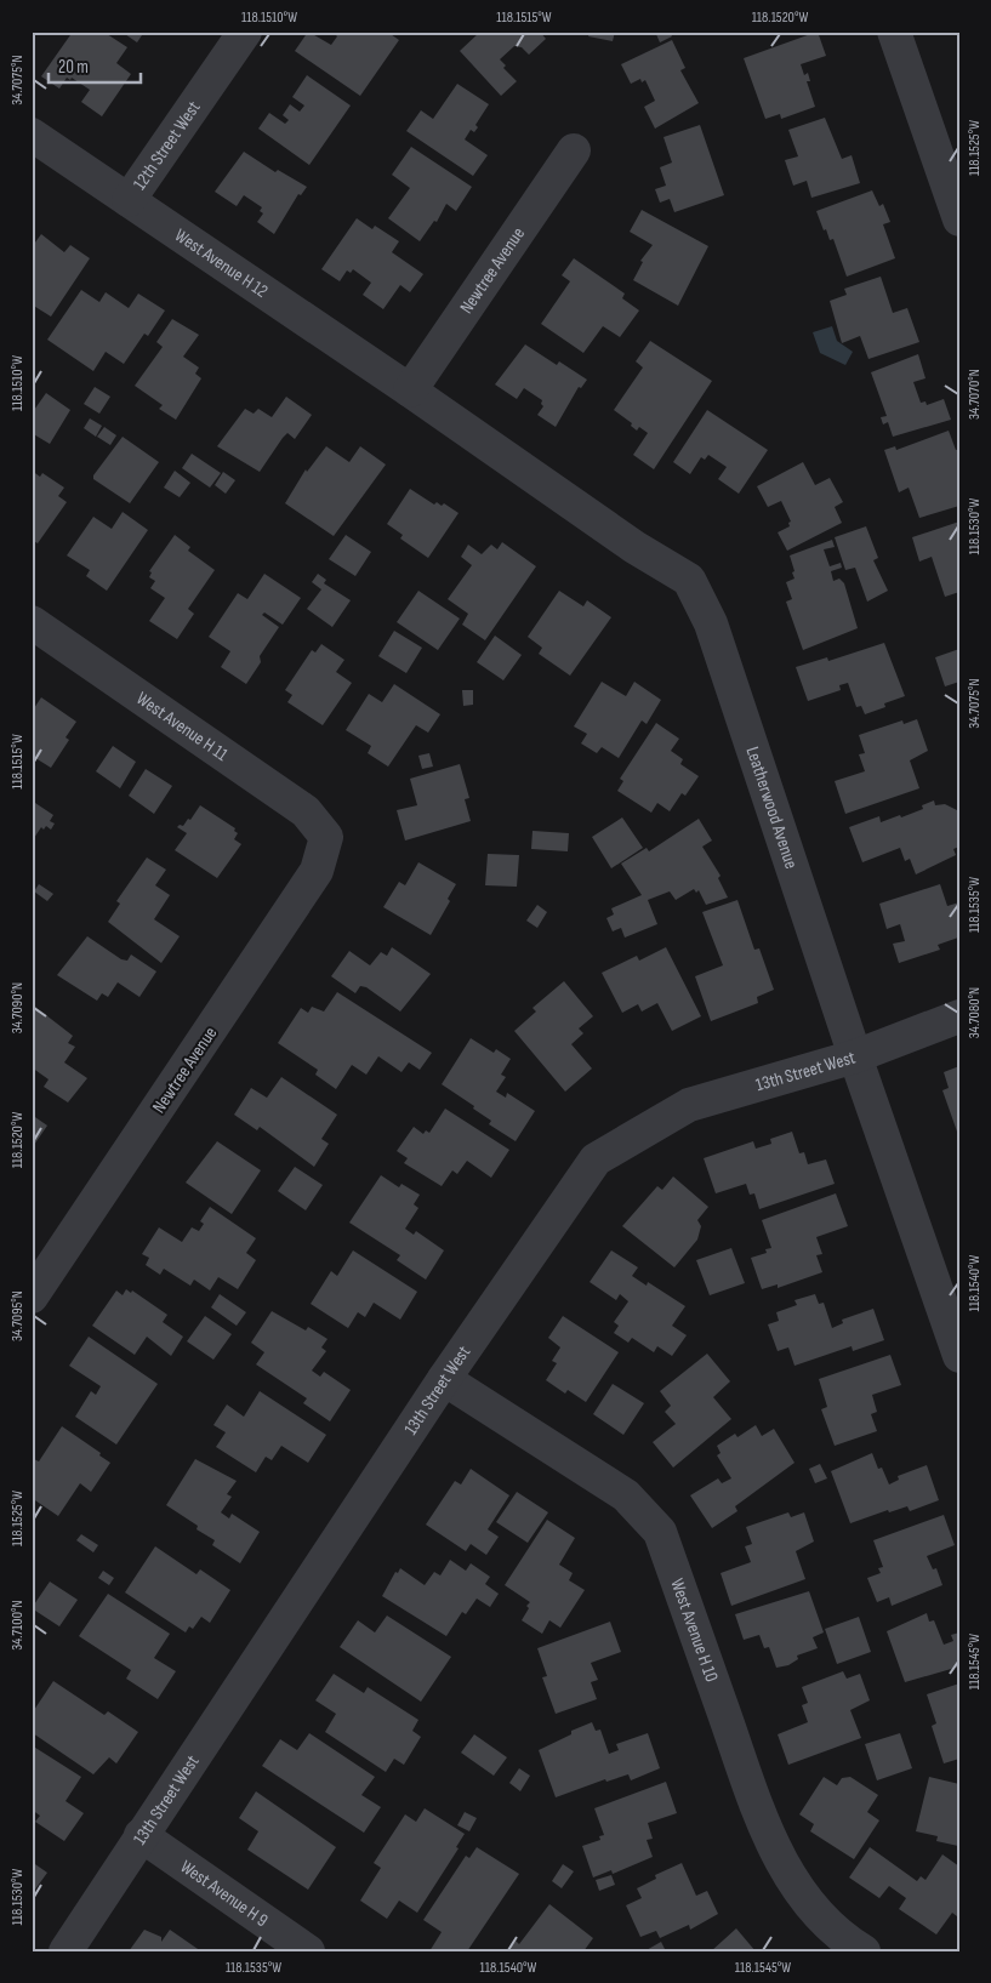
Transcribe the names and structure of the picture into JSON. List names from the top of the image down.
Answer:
{
  "streets": {
    "street": [
      "12th Street West",
      "West Avenue H 12",
      "Newtree Avenue",
      "West Avenue H 11",
      "Leatherwood Avenue",
      "13th Street West",
      "West Avenue H 10",
      "West Avenue H 9"
    ]
  },
  "crossings": [
    ["12th Street West", "West Avenue H 12"],
    ["West Avenue H 12", "Newtree Avenue"],
    ["West Avenue H 12", "Leatherwood Avenue"],
    ["Newtree Avenue", "West Avenue H 11"],
    ["Newtree Avenue", "Leatherwood Avenue"],
    ["Leatherwood Avenue", "13th Street West"],
    ["13th Street West", "West Avenue H 10"],
    ["13th Street West", "West Avenue H 9"]
  ],
  "scale_bar": "20 m",
  "coordinates": [
    "118.1510°W",
    "118.1515°W",
    "118.1520°W",
    "34.7075°N",
    "118.1525°W",
    "34.7070°N",
    "118.1530°W",
    "118.1535°W",
    "34.7090°N",
    "34.7080°N",
    "118.1540°W",
    "34.7095°N",
    "34.7100°N",
    "118.1545°W"
  ]
}
